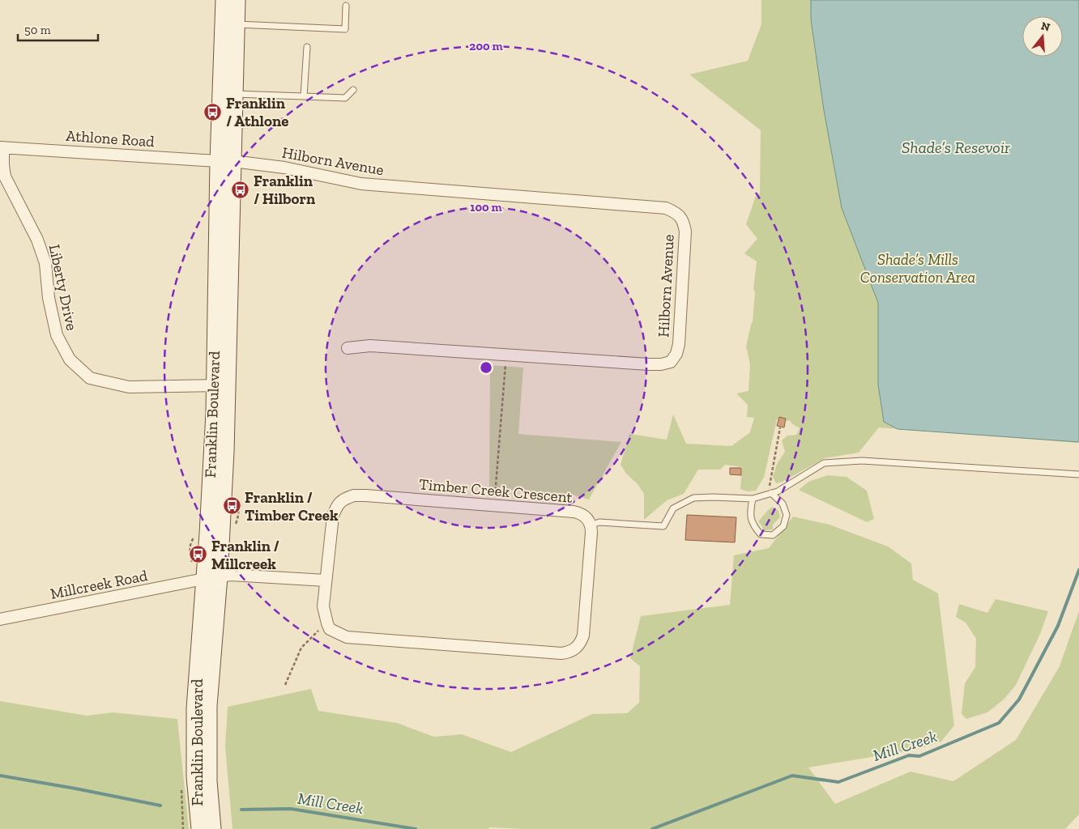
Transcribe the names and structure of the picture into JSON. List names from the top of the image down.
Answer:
{
  "streets": {
    "main road": ["Franklin Boulevard"],
    "street": [
      "Athlone Road",
      "Hilborn Avenue",
      "Liberty Drive",
      "Timber Creek Crescent",
      "Millcreek Road"
    ]
  },
  "crossings": [
    ["Athlone Road", "Hilborn Avenue"],
    ["Athlone Road", "Liberty Drive"],
    ["Athlone Road", "Franklin Boulevard"],
    ["Hilborn Avenue", "Franklin Boulevard"],
    ["Liberty Drive", "Franklin Boulevard"],
    ["Franklin Boulevard", "Millcreek Road"]
  ],
  "water": ["Shade’s Resevoir", "Mill Creek"],
  "parks": ["Shade’s Mills Conservation Area"],
  "places": {
    "bus stop": [
      "Franklin / Athlone",
      "Franklin / Hilborn",
      "Franklin / Timber Creek",
      "Franklin / Millcreek"
    ]
  },
  "scale_bar": "50 m",
  "north": "top",
  "rings": ["200 m", "100 m"]
}
